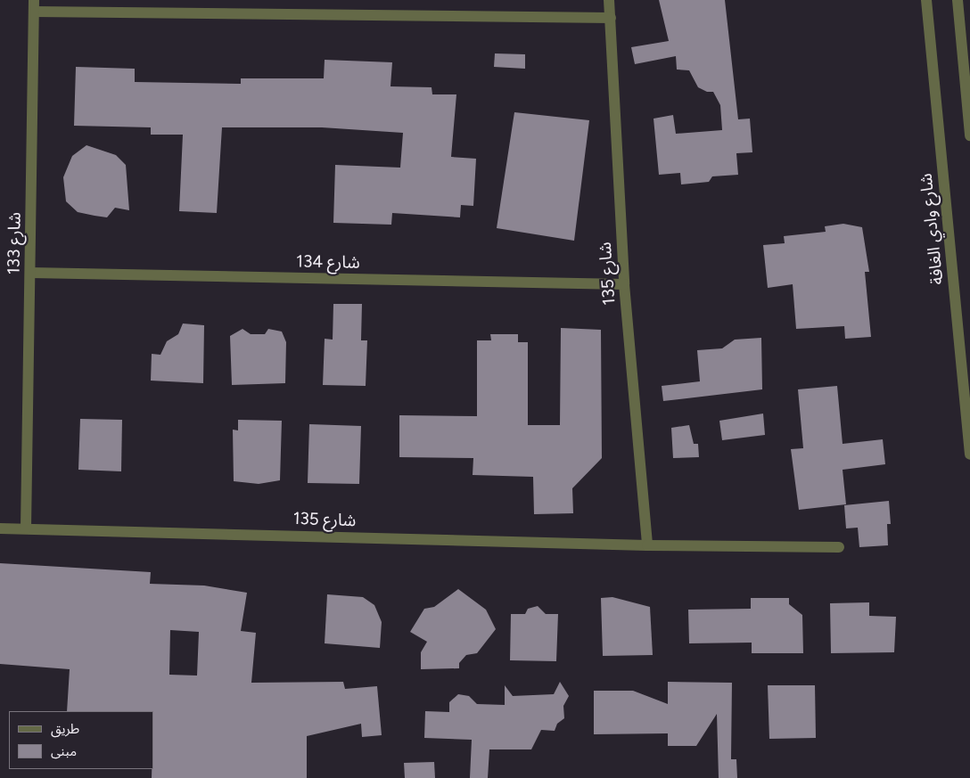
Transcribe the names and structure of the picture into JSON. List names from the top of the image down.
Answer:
{
  "streets": {
    "street": [
      "شارع وادي الغافة",
      "شارع 133",
      "شارع 134",
      "شارع 135"
    ]
  },
  "crossings": [
    ["شارع 133", "شارع 134"],
    ["شارع 133", "شارع 135"],
    ["شارع 134", "شارع 135"]
  ],
  "legend": ["طريق", "مبنى"]
}
